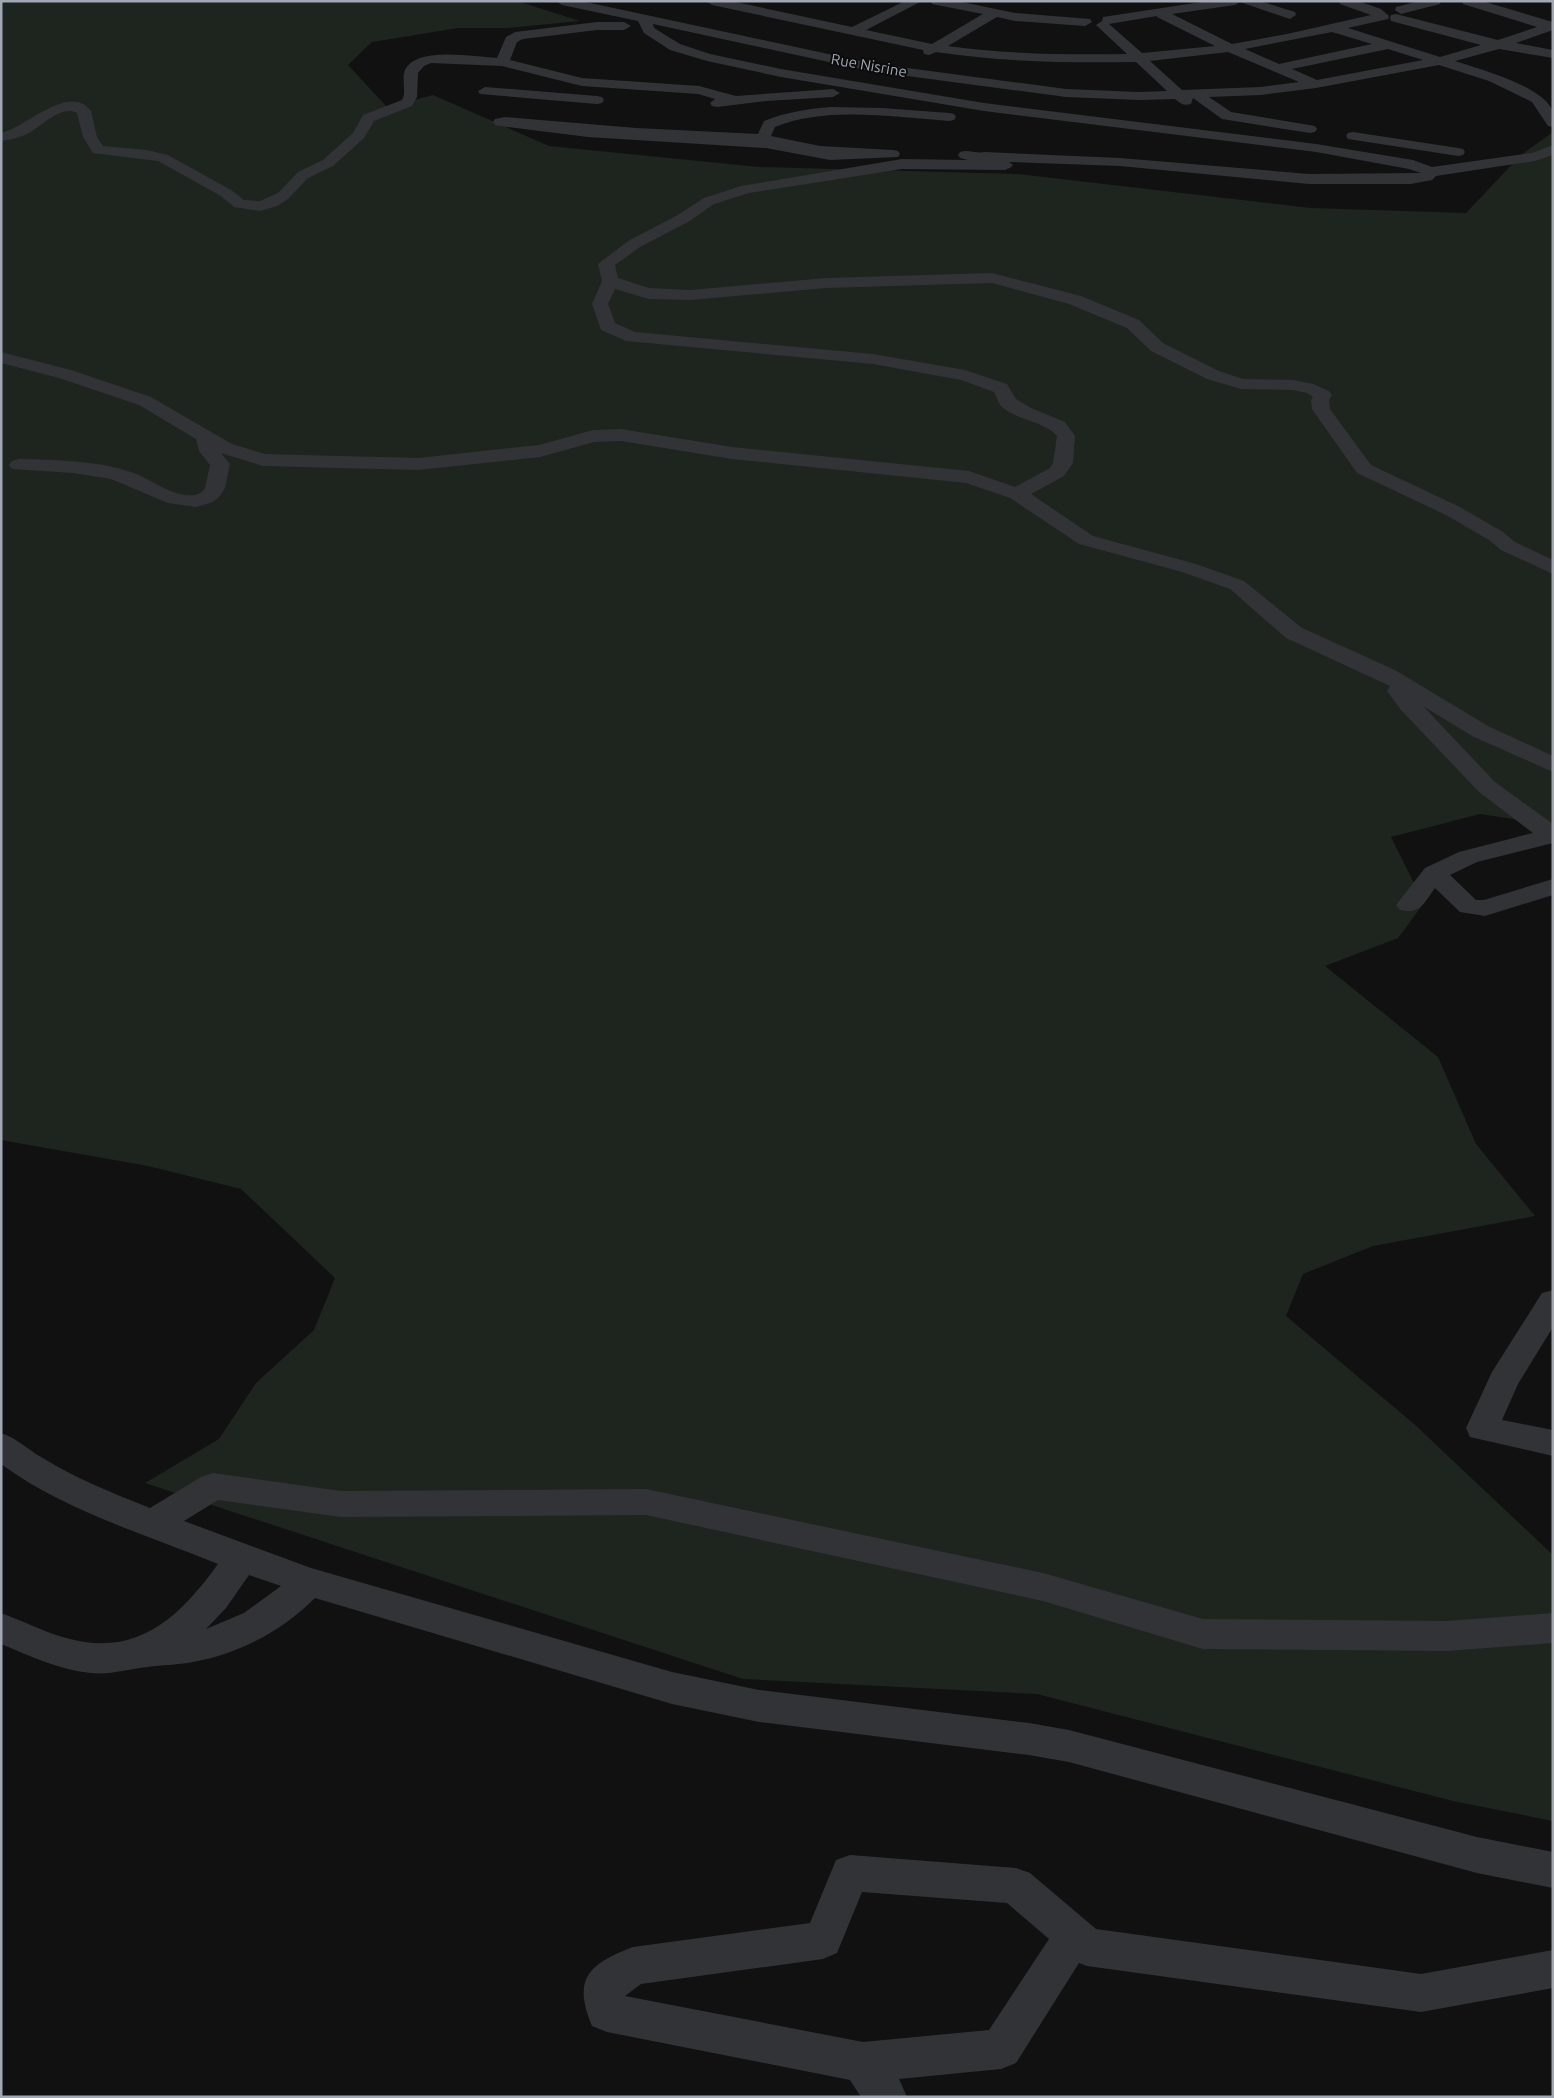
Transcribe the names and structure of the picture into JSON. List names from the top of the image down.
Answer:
{
  "streets": {
    "street": ["Rue Nisrine"]
  }
}
